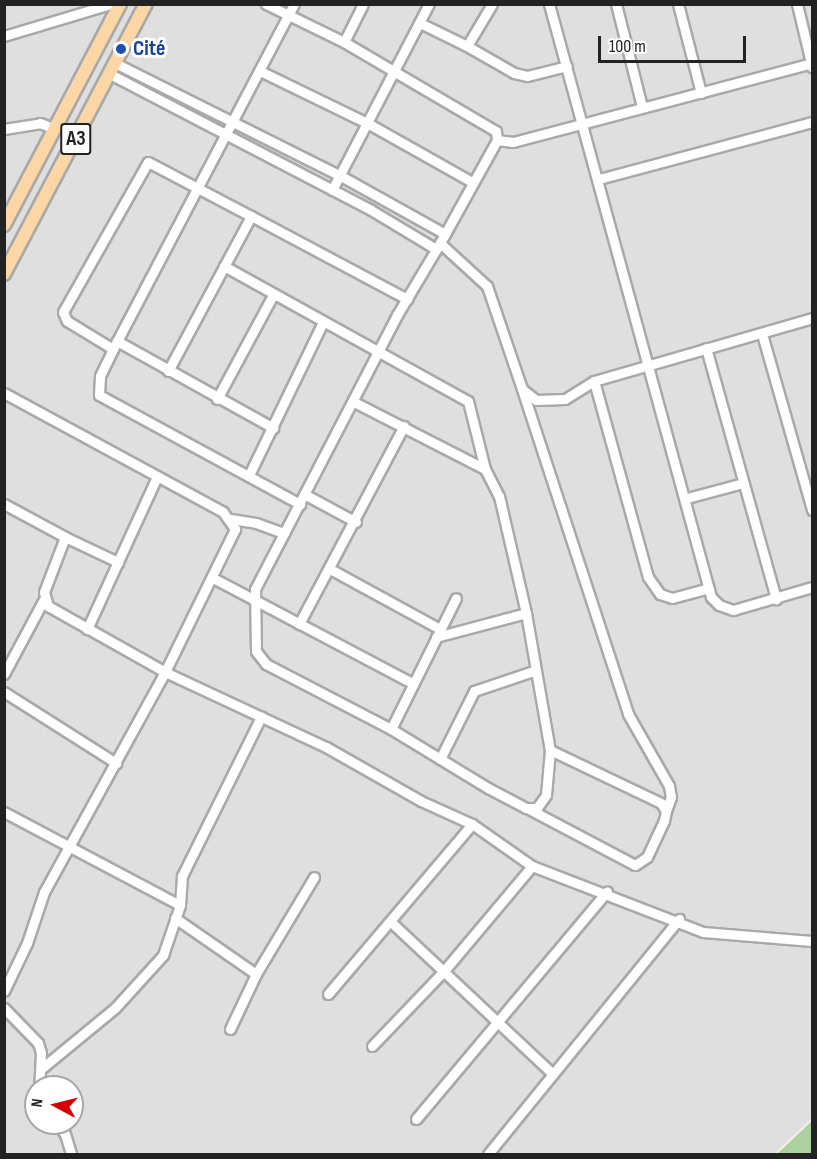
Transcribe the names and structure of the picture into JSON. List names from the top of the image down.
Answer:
{
  "streets": {
    "main road": ["A3"]
  },
  "places": ["Cité"],
  "scale_bar": "100 m",
  "north": "left"
}
